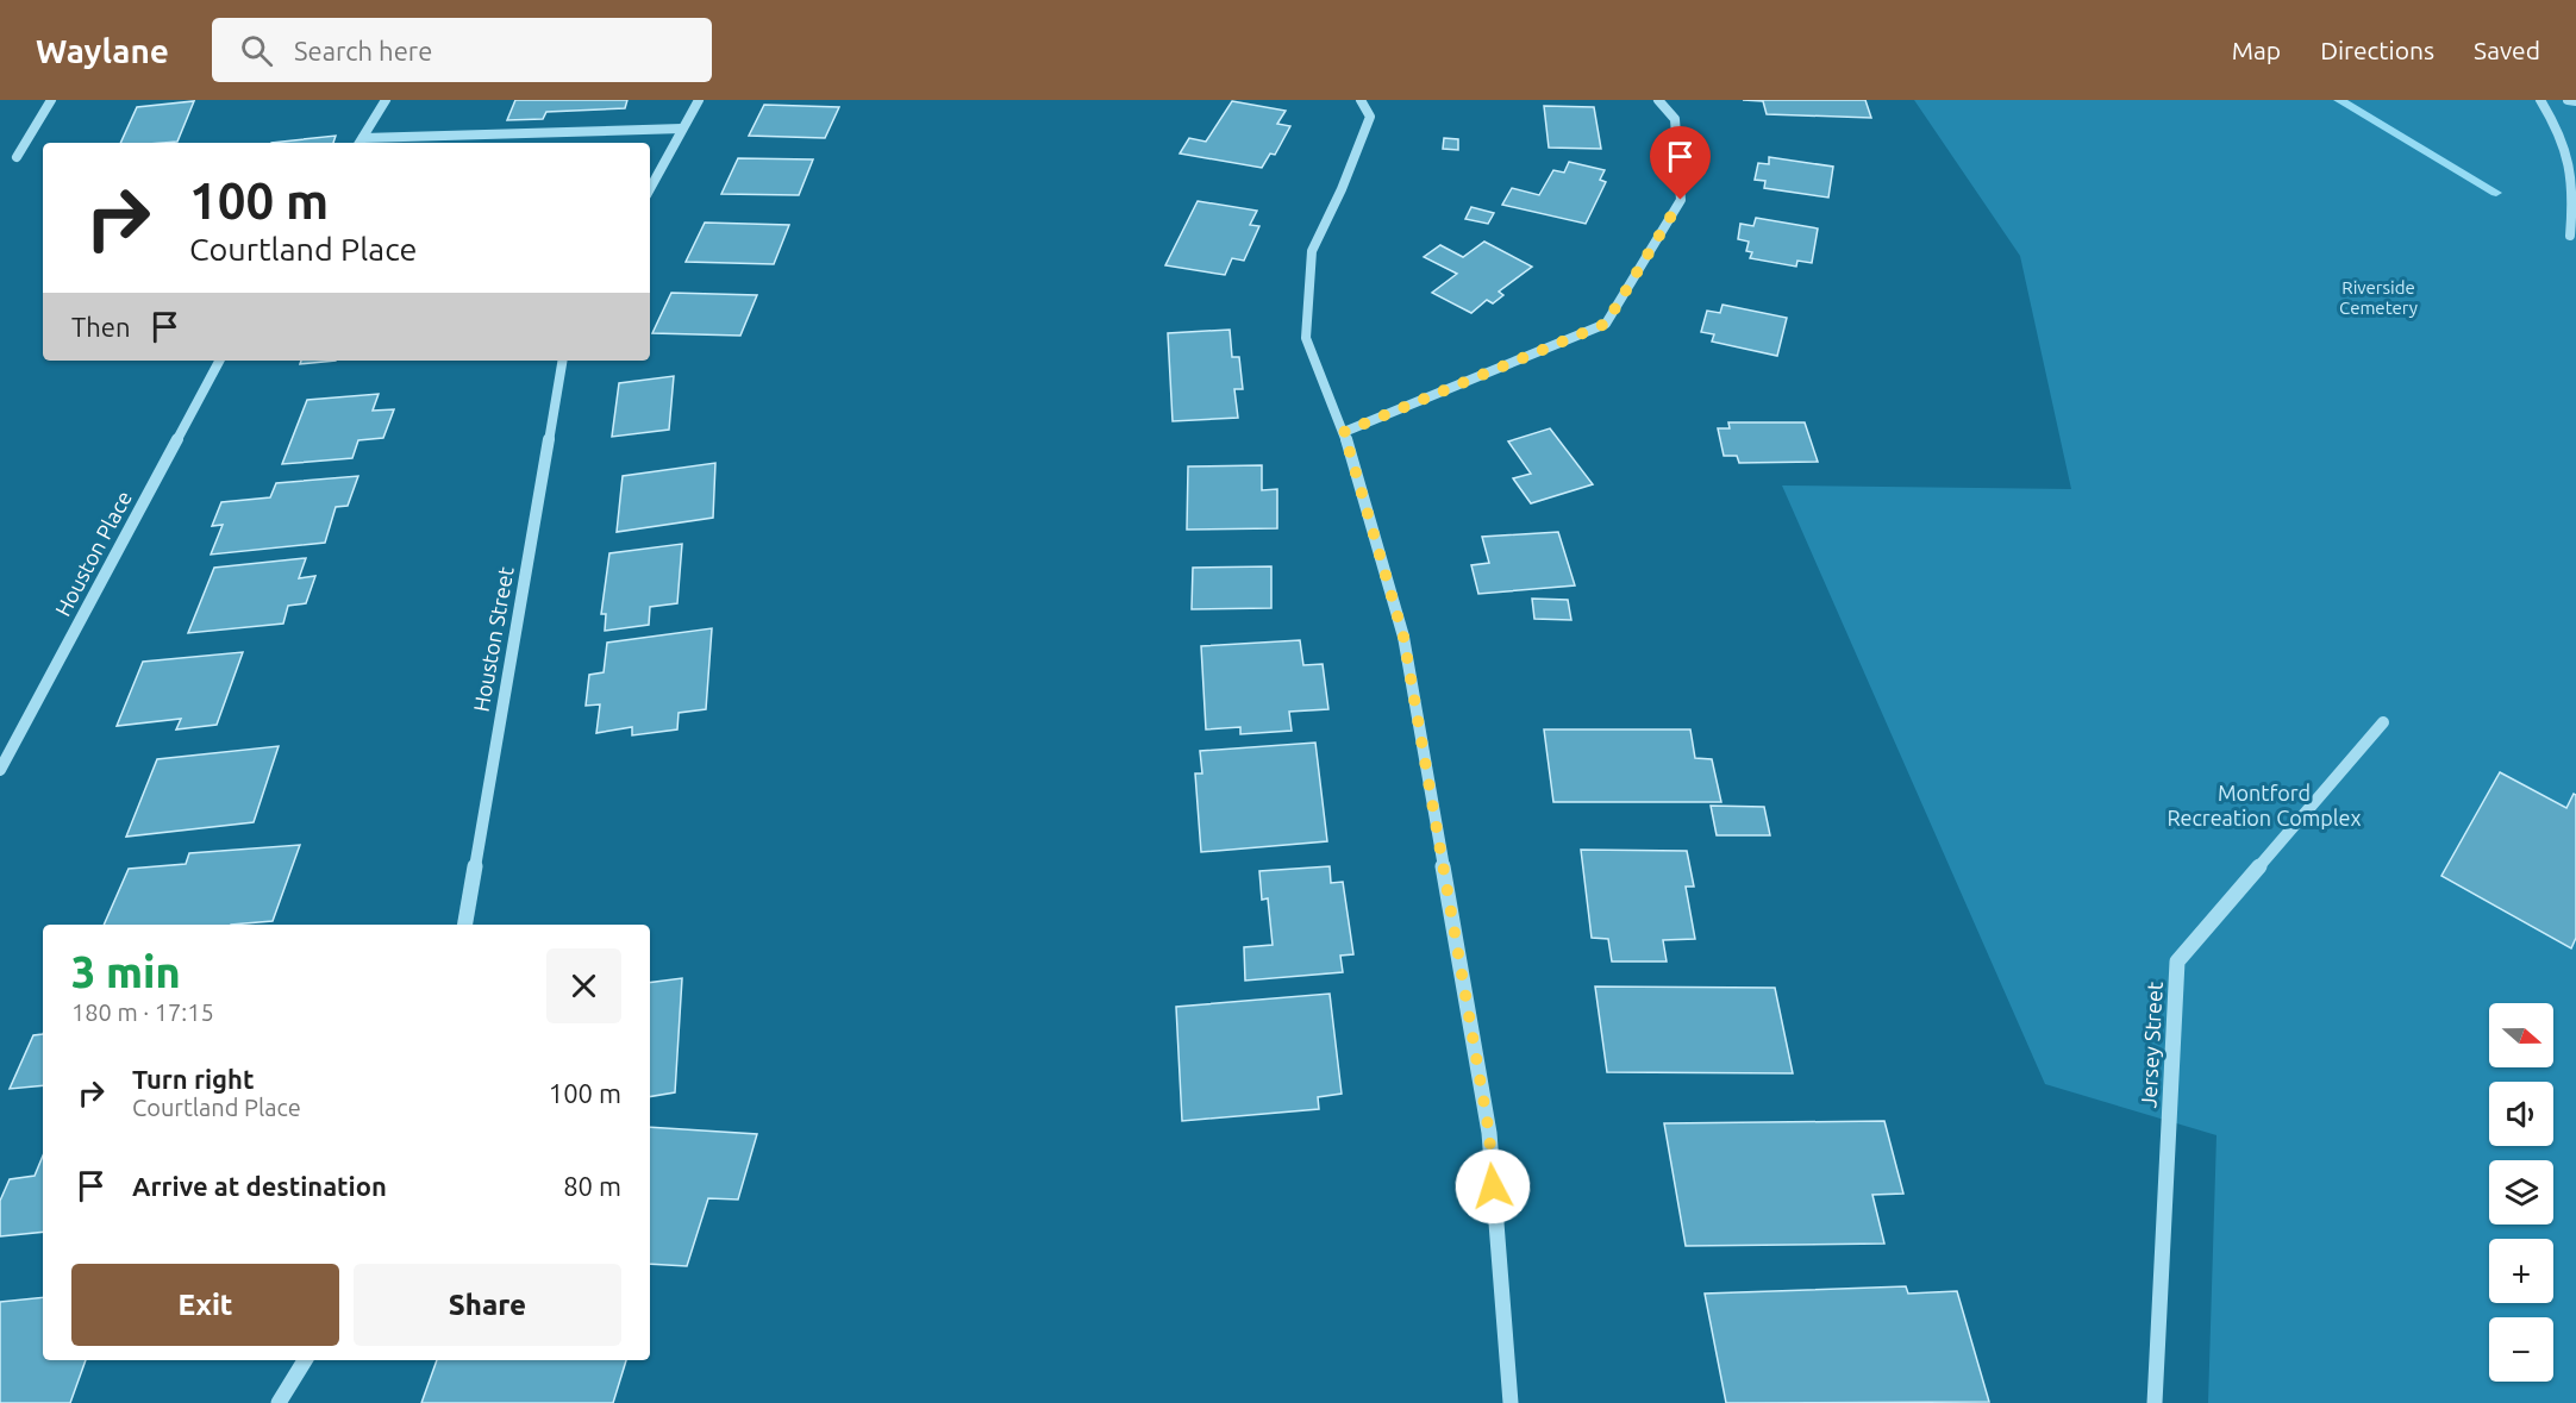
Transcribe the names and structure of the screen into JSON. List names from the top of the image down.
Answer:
{
  "streets": {
    "street": ["Houston Place", "Houston Street", "Jersey Street"]
  },
  "parks": ["Riverside Cemetery", "Montford Recreation Complex"],
  "north": "right",
  "page": {
    "header": "Waylane",
    "search": "Search here",
    "nav": ["Map", "Directions", "Saved"],
    "turn": ["100 m", "Courtland Place"],
    "then": "Then",
    "heading": ["3 min", "180 m · 17:15"],
    "map_buttons": ["+", "−"],
    "list": [
      {
        "name": "Turn right",
        "note": "Courtland Place",
        "value": "100 m"
      },
      {
        "name": "Arrive at destination",
        "value": "80 m"
      }
    ],
    "buttons": ["Exit", "Share"]
  }
}
